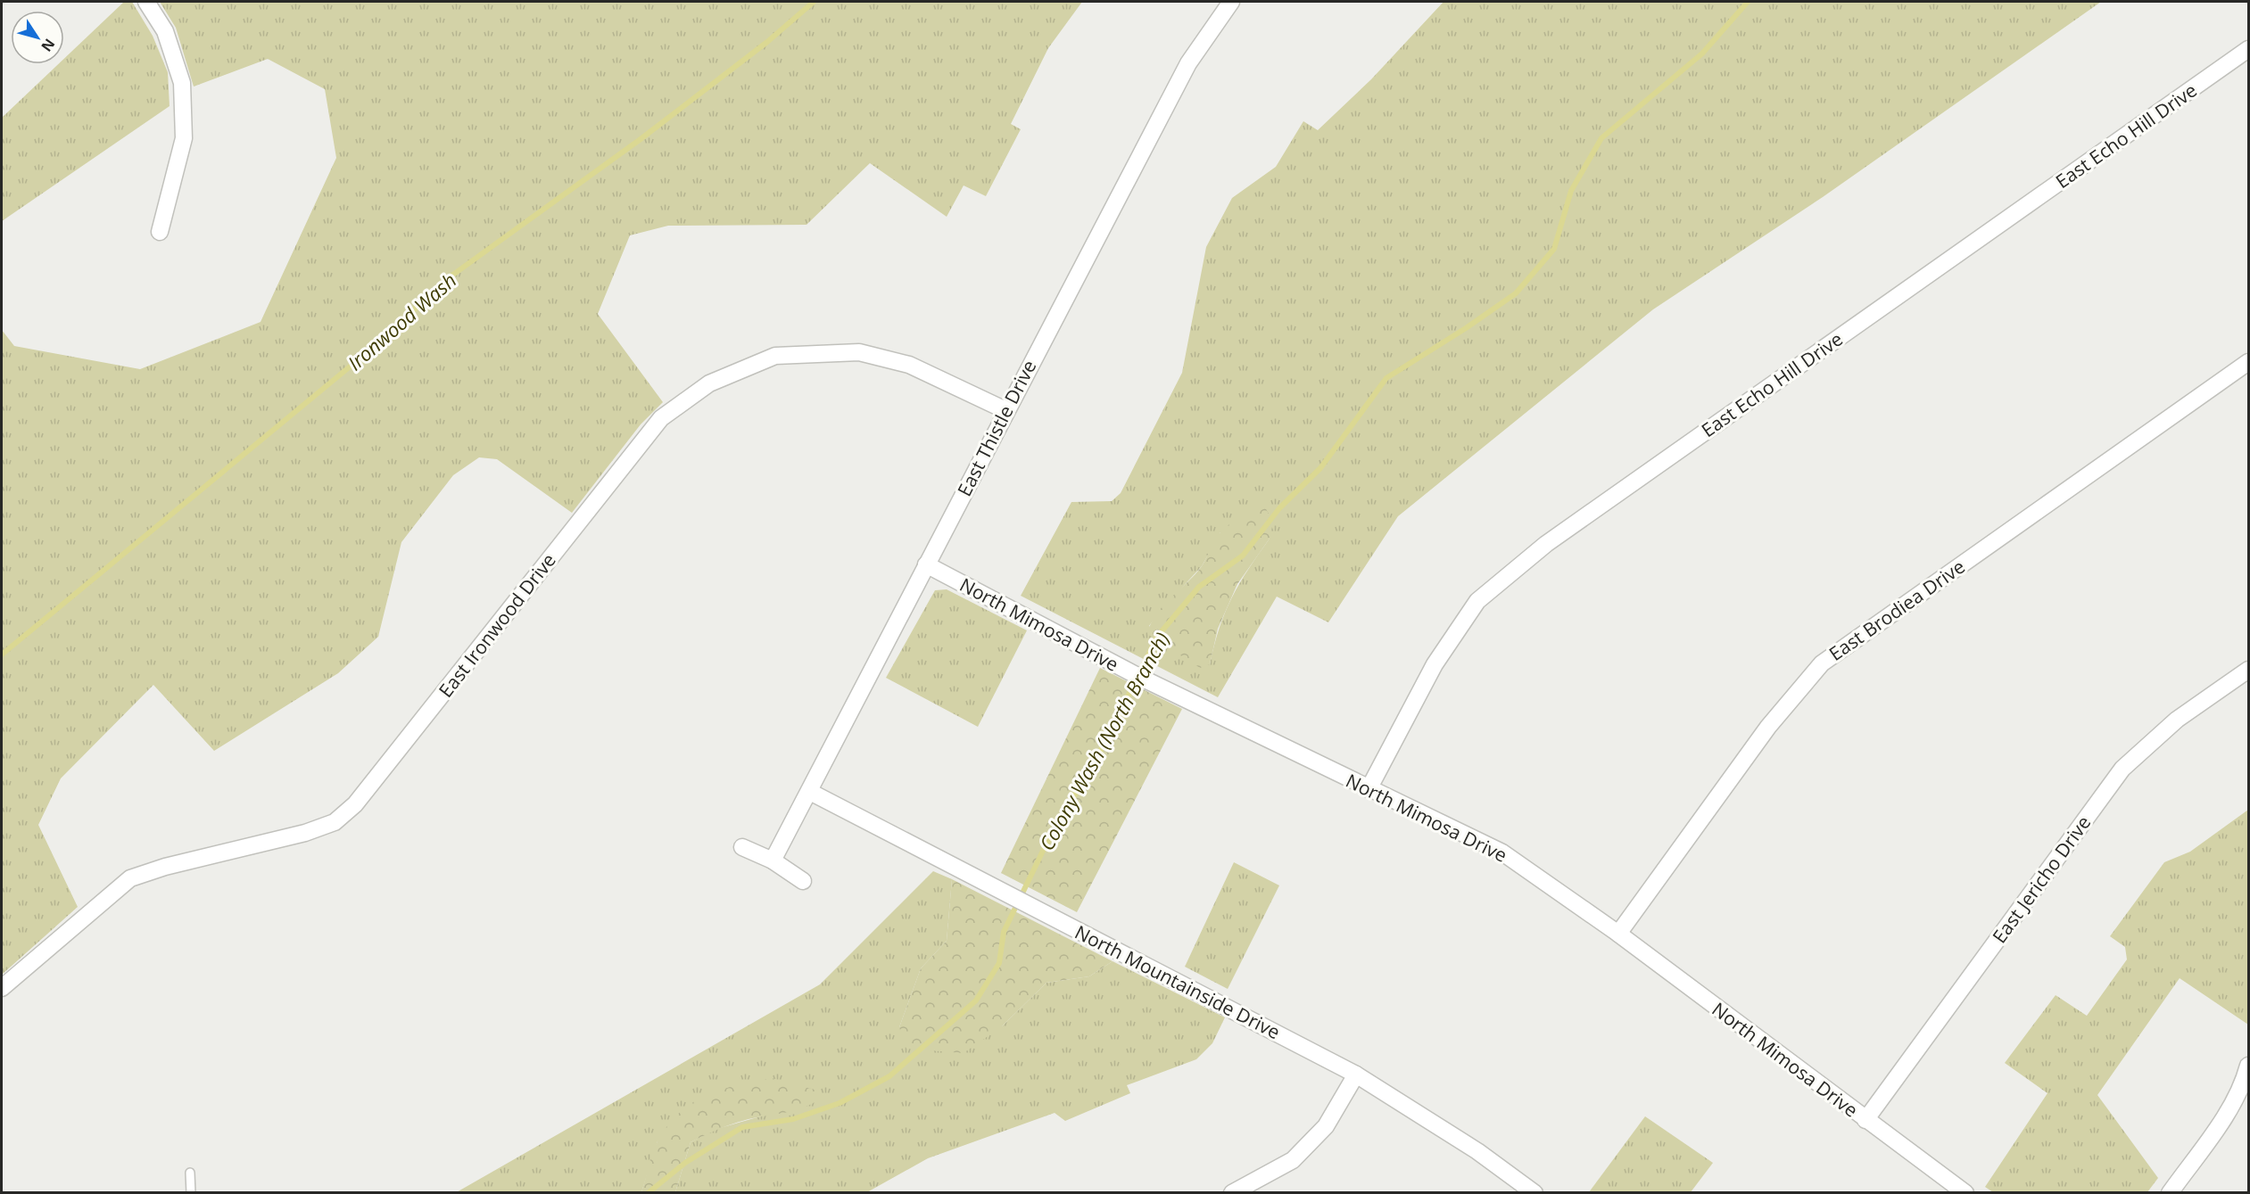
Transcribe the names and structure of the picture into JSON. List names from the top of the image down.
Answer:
{
  "streets": {
    "street": [
      "East Echo Hill Drive",
      "East Thistle Drive",
      "East Brodiea Drive",
      "North Mimosa Drive",
      "East Ironwood Drive",
      "East Jericho Drive",
      "North Mountainside Drive"
    ]
  },
  "crossings": [
    ["East Echo Hill Drive", "North Mimosa Drive"],
    ["East Thistle Drive", "North Mimosa Drive"],
    ["East Thistle Drive", "East Ironwood Drive"],
    ["East Thistle Drive", "North Mountainside Drive"],
    ["East Brodiea Drive", "North Mimosa Drive"],
    ["North Mimosa Drive", "East Jericho Drive"]
  ],
  "water": ["Ironwood Wash", "Colony Wash (North Branch)"],
  "north": "bottom right"
}
